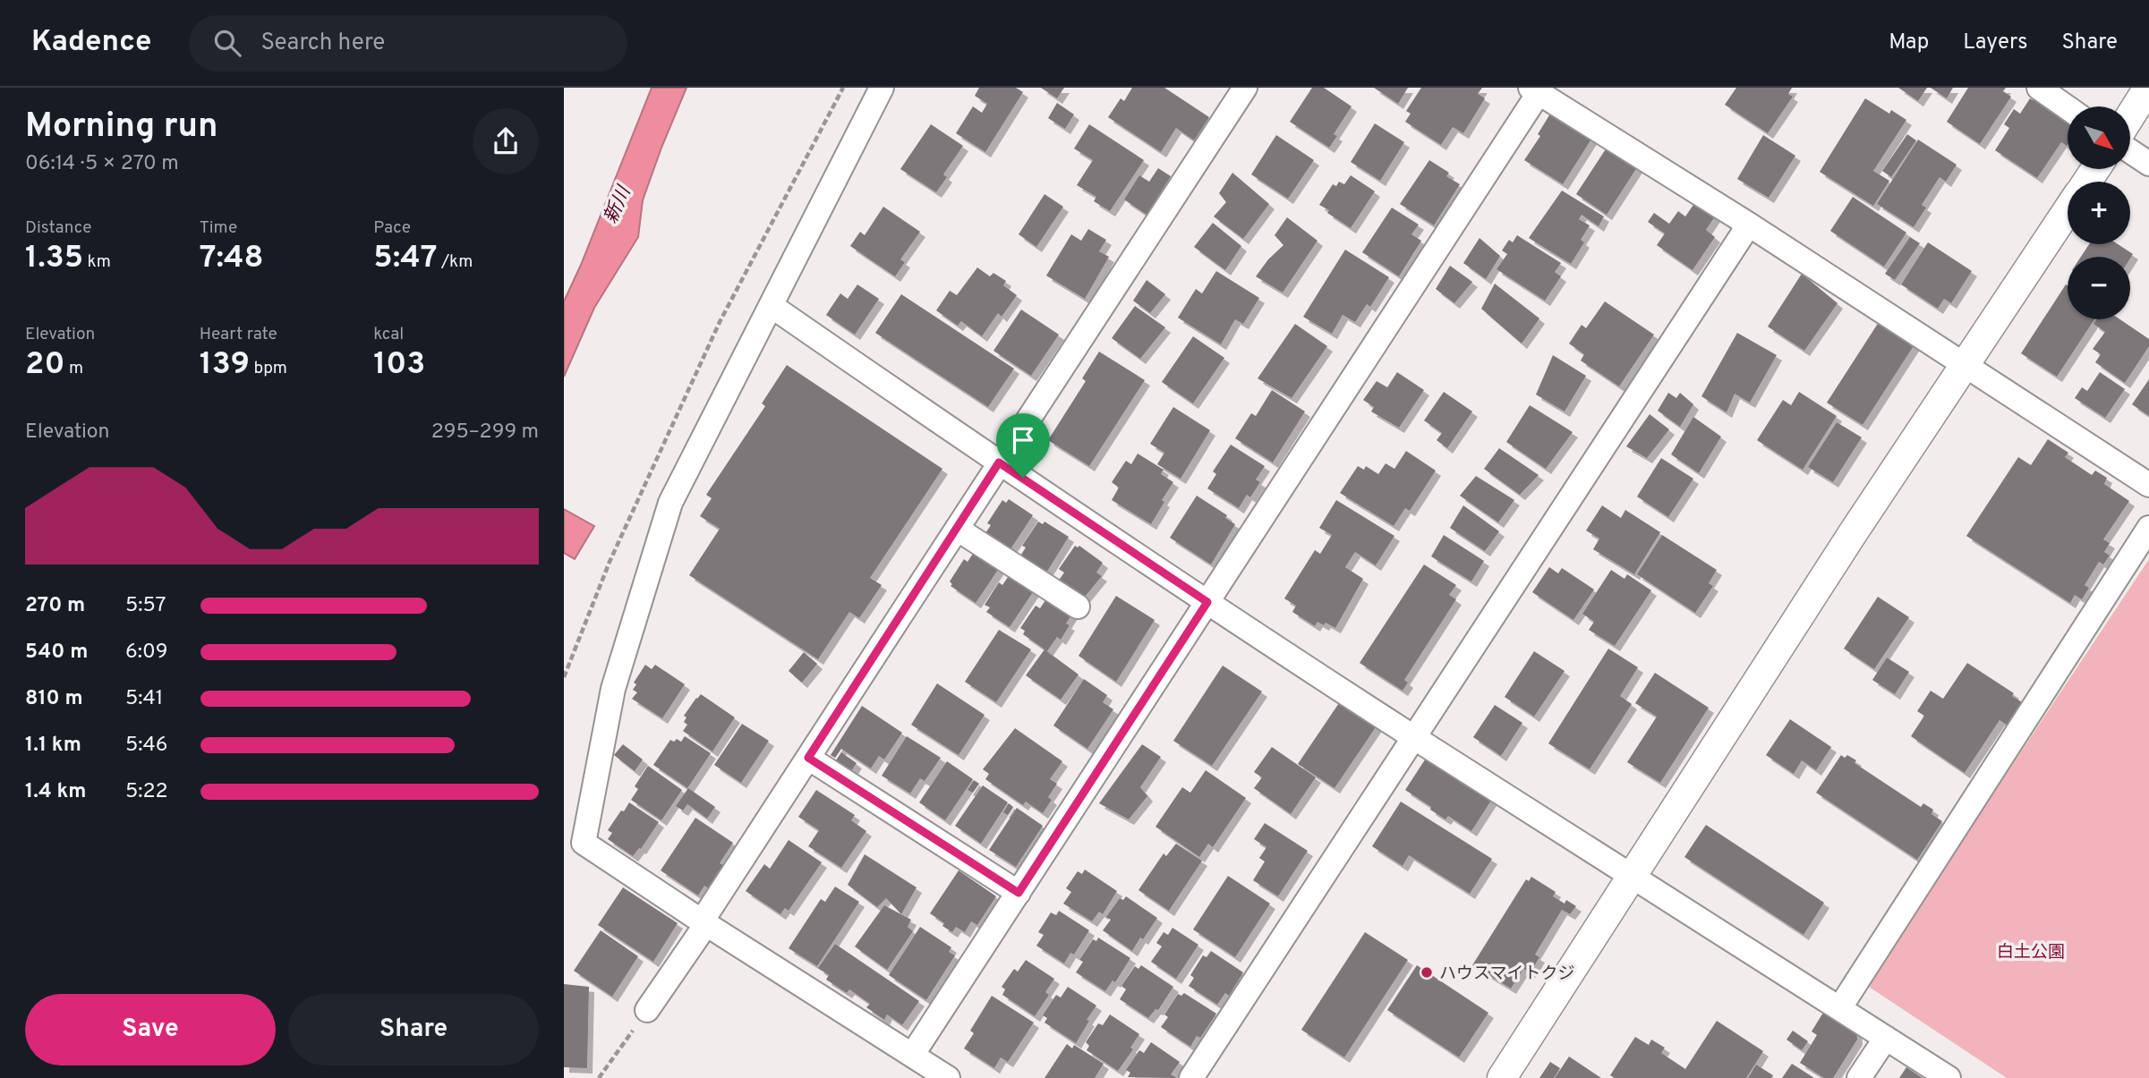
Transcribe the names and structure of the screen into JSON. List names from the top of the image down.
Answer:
{
  "water": ["新川"],
  "parks": ["白土公園"],
  "places": ["ハウスマイトクジ"],
  "north": "bottom right",
  "page": {
    "header": "Kadence",
    "search": "Search here",
    "nav": ["Map", "Layers", "Share"],
    "heading": ["Morning run", "06:14 · 5 × 270 m"],
    "map_buttons": ["+", "−"],
    "stats": [
      ["Distance", "1.35 km"],
      ["Time", "7:48"],
      ["Pace", "5:47 /km"],
      ["Elevation", "20 m"],
      ["Heart rate", "139 bpm"],
      ["kcal", "103"]
    ],
    "chart": ["Elevation", "295–299 m"],
    "list": [
      {
        "name": "270 m",
        "note": "5:57"
      },
      {
        "name": "540 m",
        "note": "6:09"
      },
      {
        "name": "810 m",
        "note": "5:41"
      },
      {
        "name": "1.1 km",
        "note": "5:46"
      },
      {
        "name": "1.4 km",
        "note": "5:22"
      }
    ],
    "buttons": ["Save", "Share"]
  }
}
